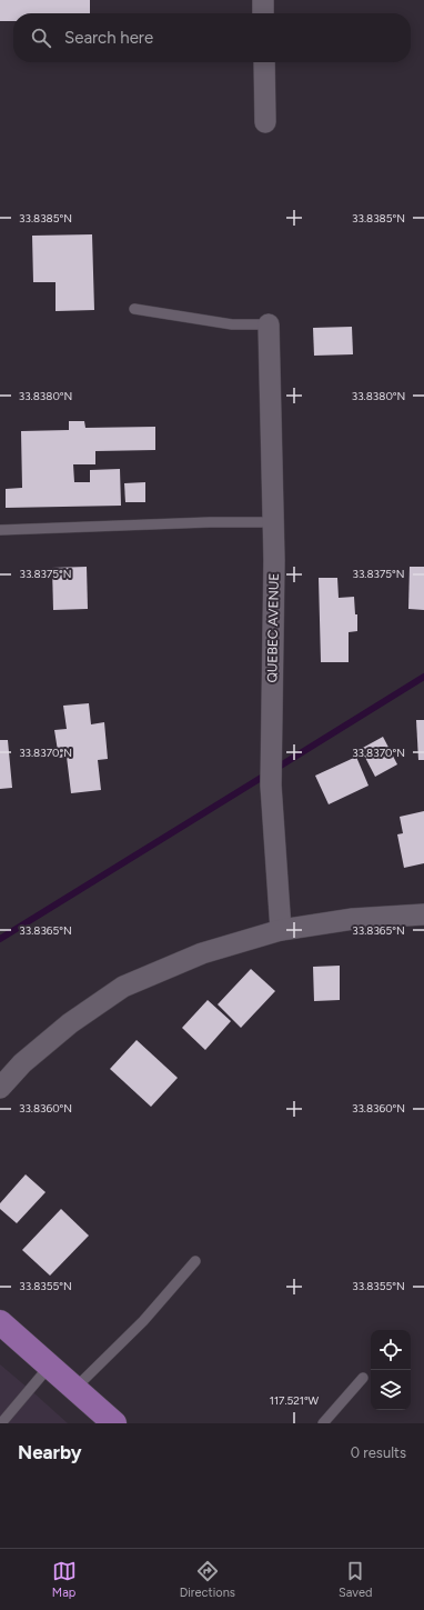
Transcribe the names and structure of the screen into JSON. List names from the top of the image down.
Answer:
{
  "streets": {
    "street": ["QUEBEC AVENUE"]
  },
  "page": {
    "search": "Search here",
    "heading": ["Nearby", "0 results"],
    "nav": ["Map", "Directions", "Saved"]
  },
  "coordinates": [
    "33.8385°N",
    "33.8380°N",
    "33.8375°N",
    "33.8370°N",
    "33.8365°N",
    "33.8360°N",
    "33.8355°N",
    "117.521°W"
  ]
}
